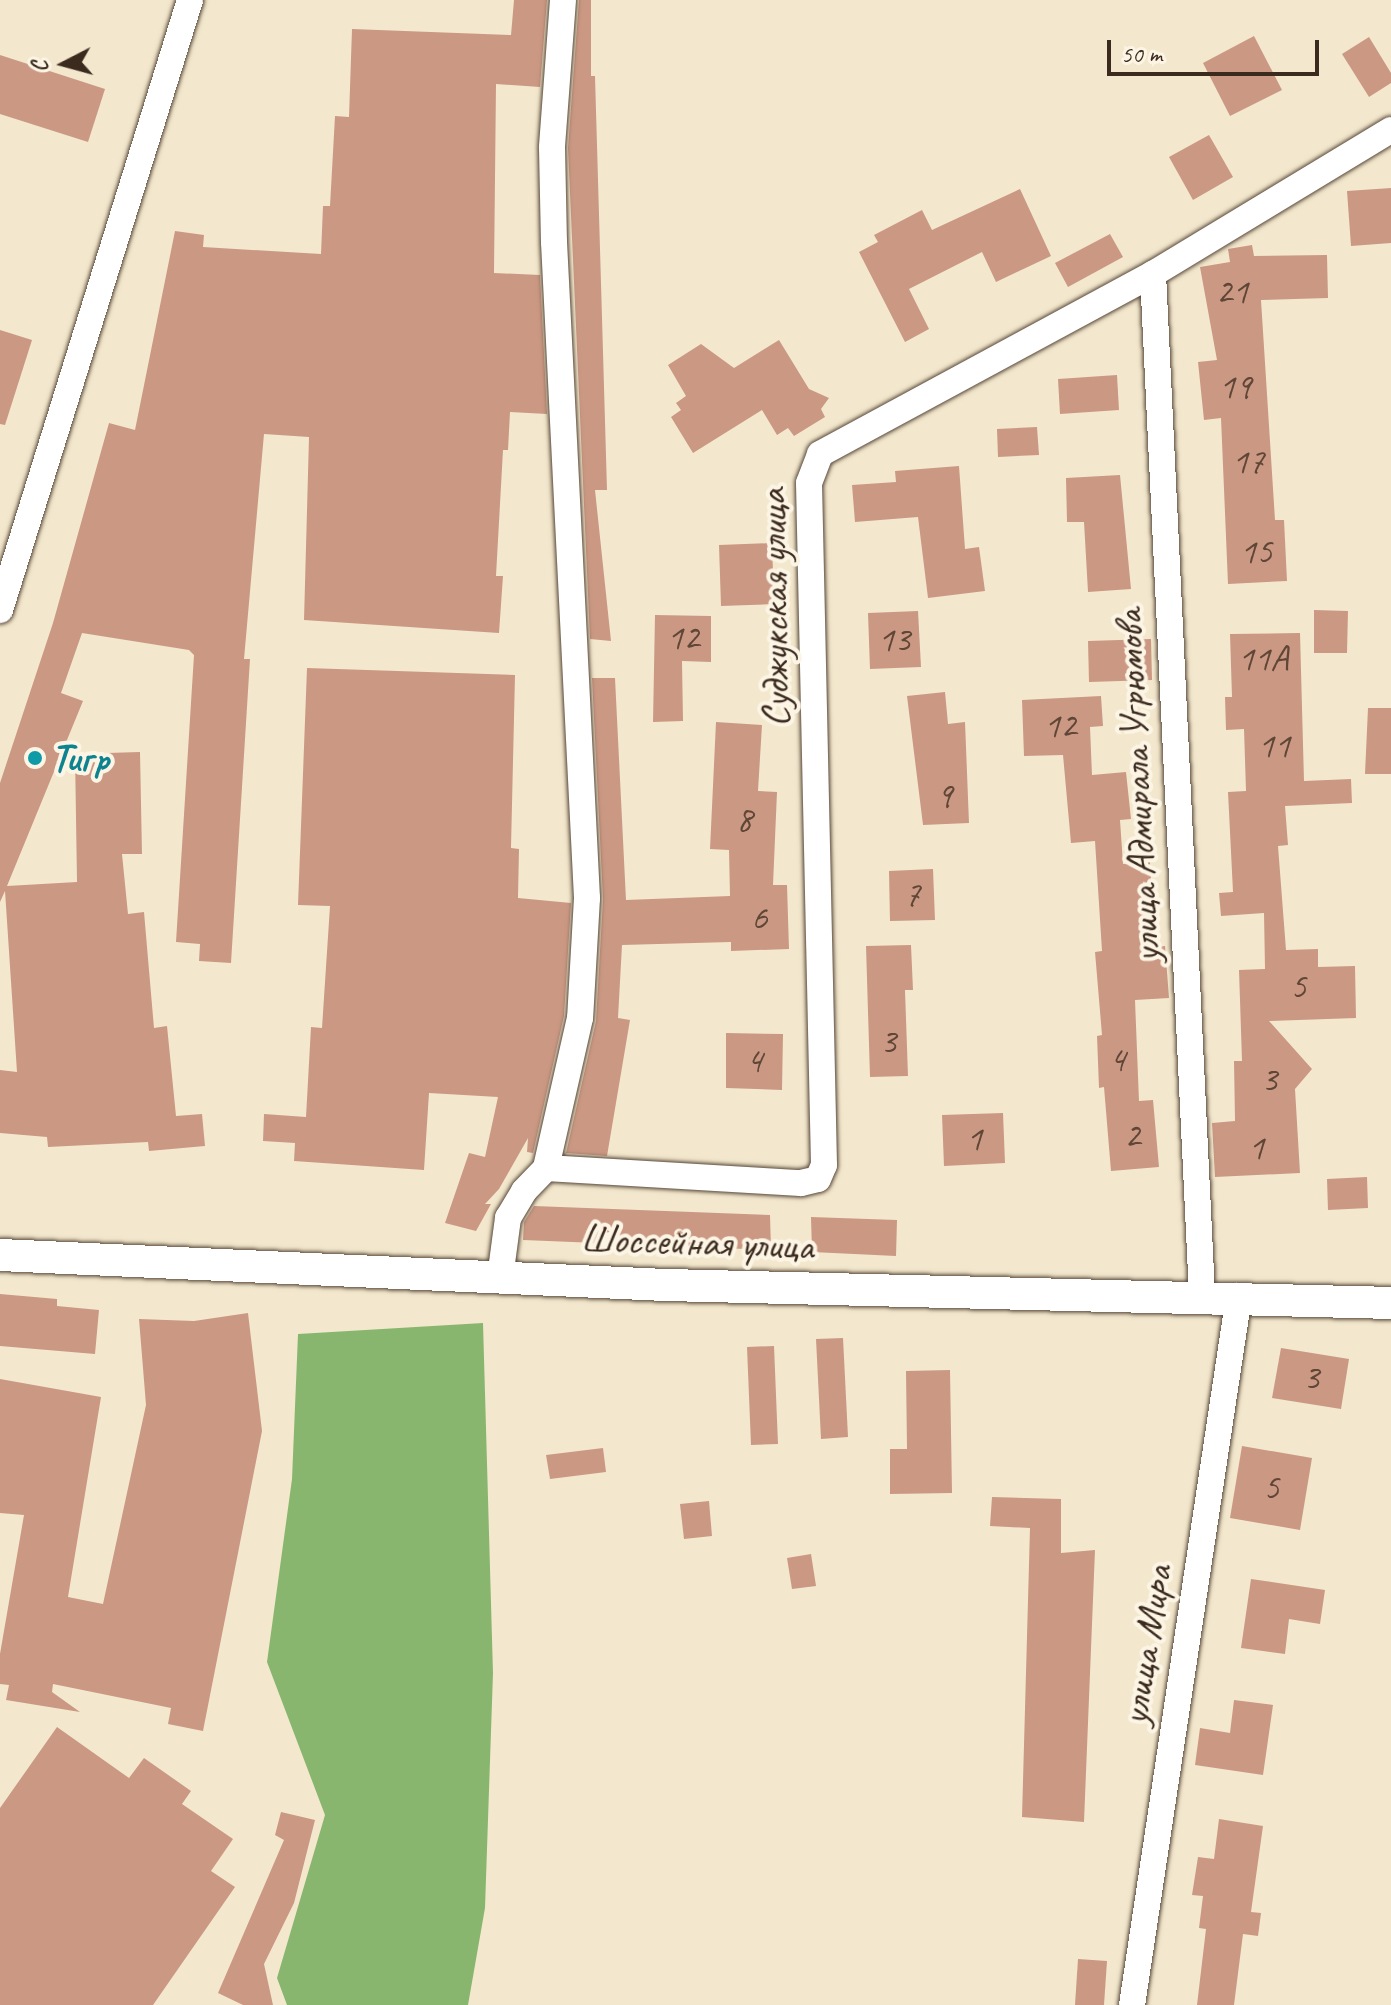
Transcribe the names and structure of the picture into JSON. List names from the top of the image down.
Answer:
{
  "streets": {
    "street": [
      "Суджукская улица",
      "улица Адмирала Угрюмова",
      "Шоссейная улица",
      "улица Мира"
    ]
  },
  "crossings": [
    ["Суджукская улица", "улица Адмирала Угрюмова"],
    ["улица Адмирала Угрюмова", "Шоссейная улица"],
    ["Шоссейная улица", "улица Мира"]
  ],
  "places": ["Тигр"],
  "house_numbers": [
    "21",
    "19",
    "17",
    "15",
    "12",
    "13",
    "11А",
    "12",
    "11",
    "9",
    "8",
    "7",
    "6",
    "5",
    "3",
    "4",
    "4",
    "3",
    "2",
    "1",
    "1",
    "3",
    "5"
  ],
  "scale_bar": "50 m",
  "north": "left"
}
